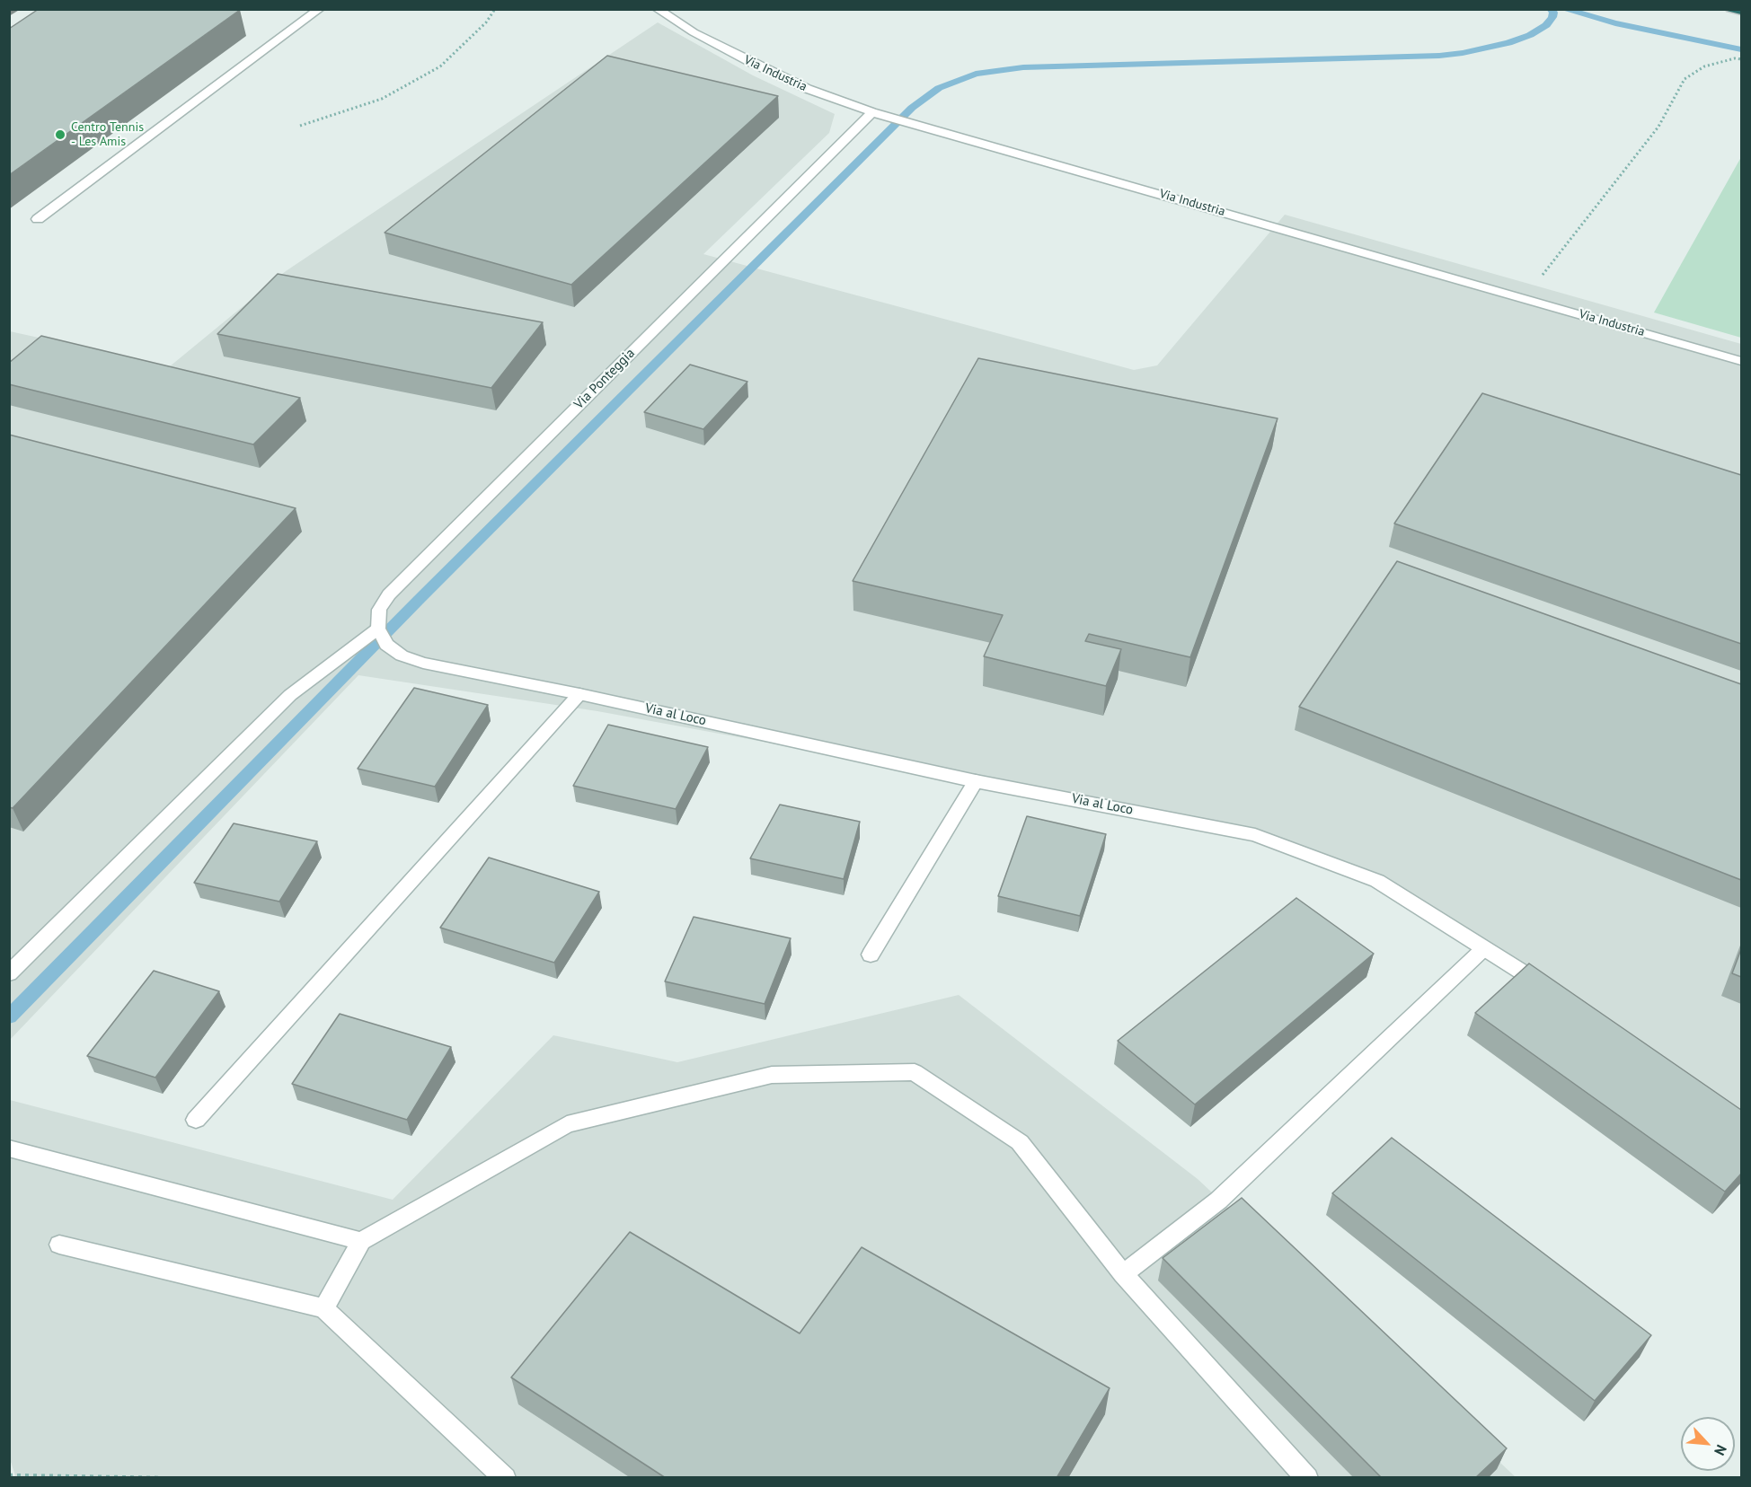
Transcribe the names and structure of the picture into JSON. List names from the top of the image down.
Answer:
{
  "streets": {
    "street": ["Via Industria", "Via Ponteggia", "Via al Loco"]
  },
  "crossings": [
    ["Via Industria", "Via Ponteggia"],
    ["Via Ponteggia", "Via al Loco"]
  ],
  "places": ["Centro Tennis - Les Amis"],
  "north": "bottom right"
}
